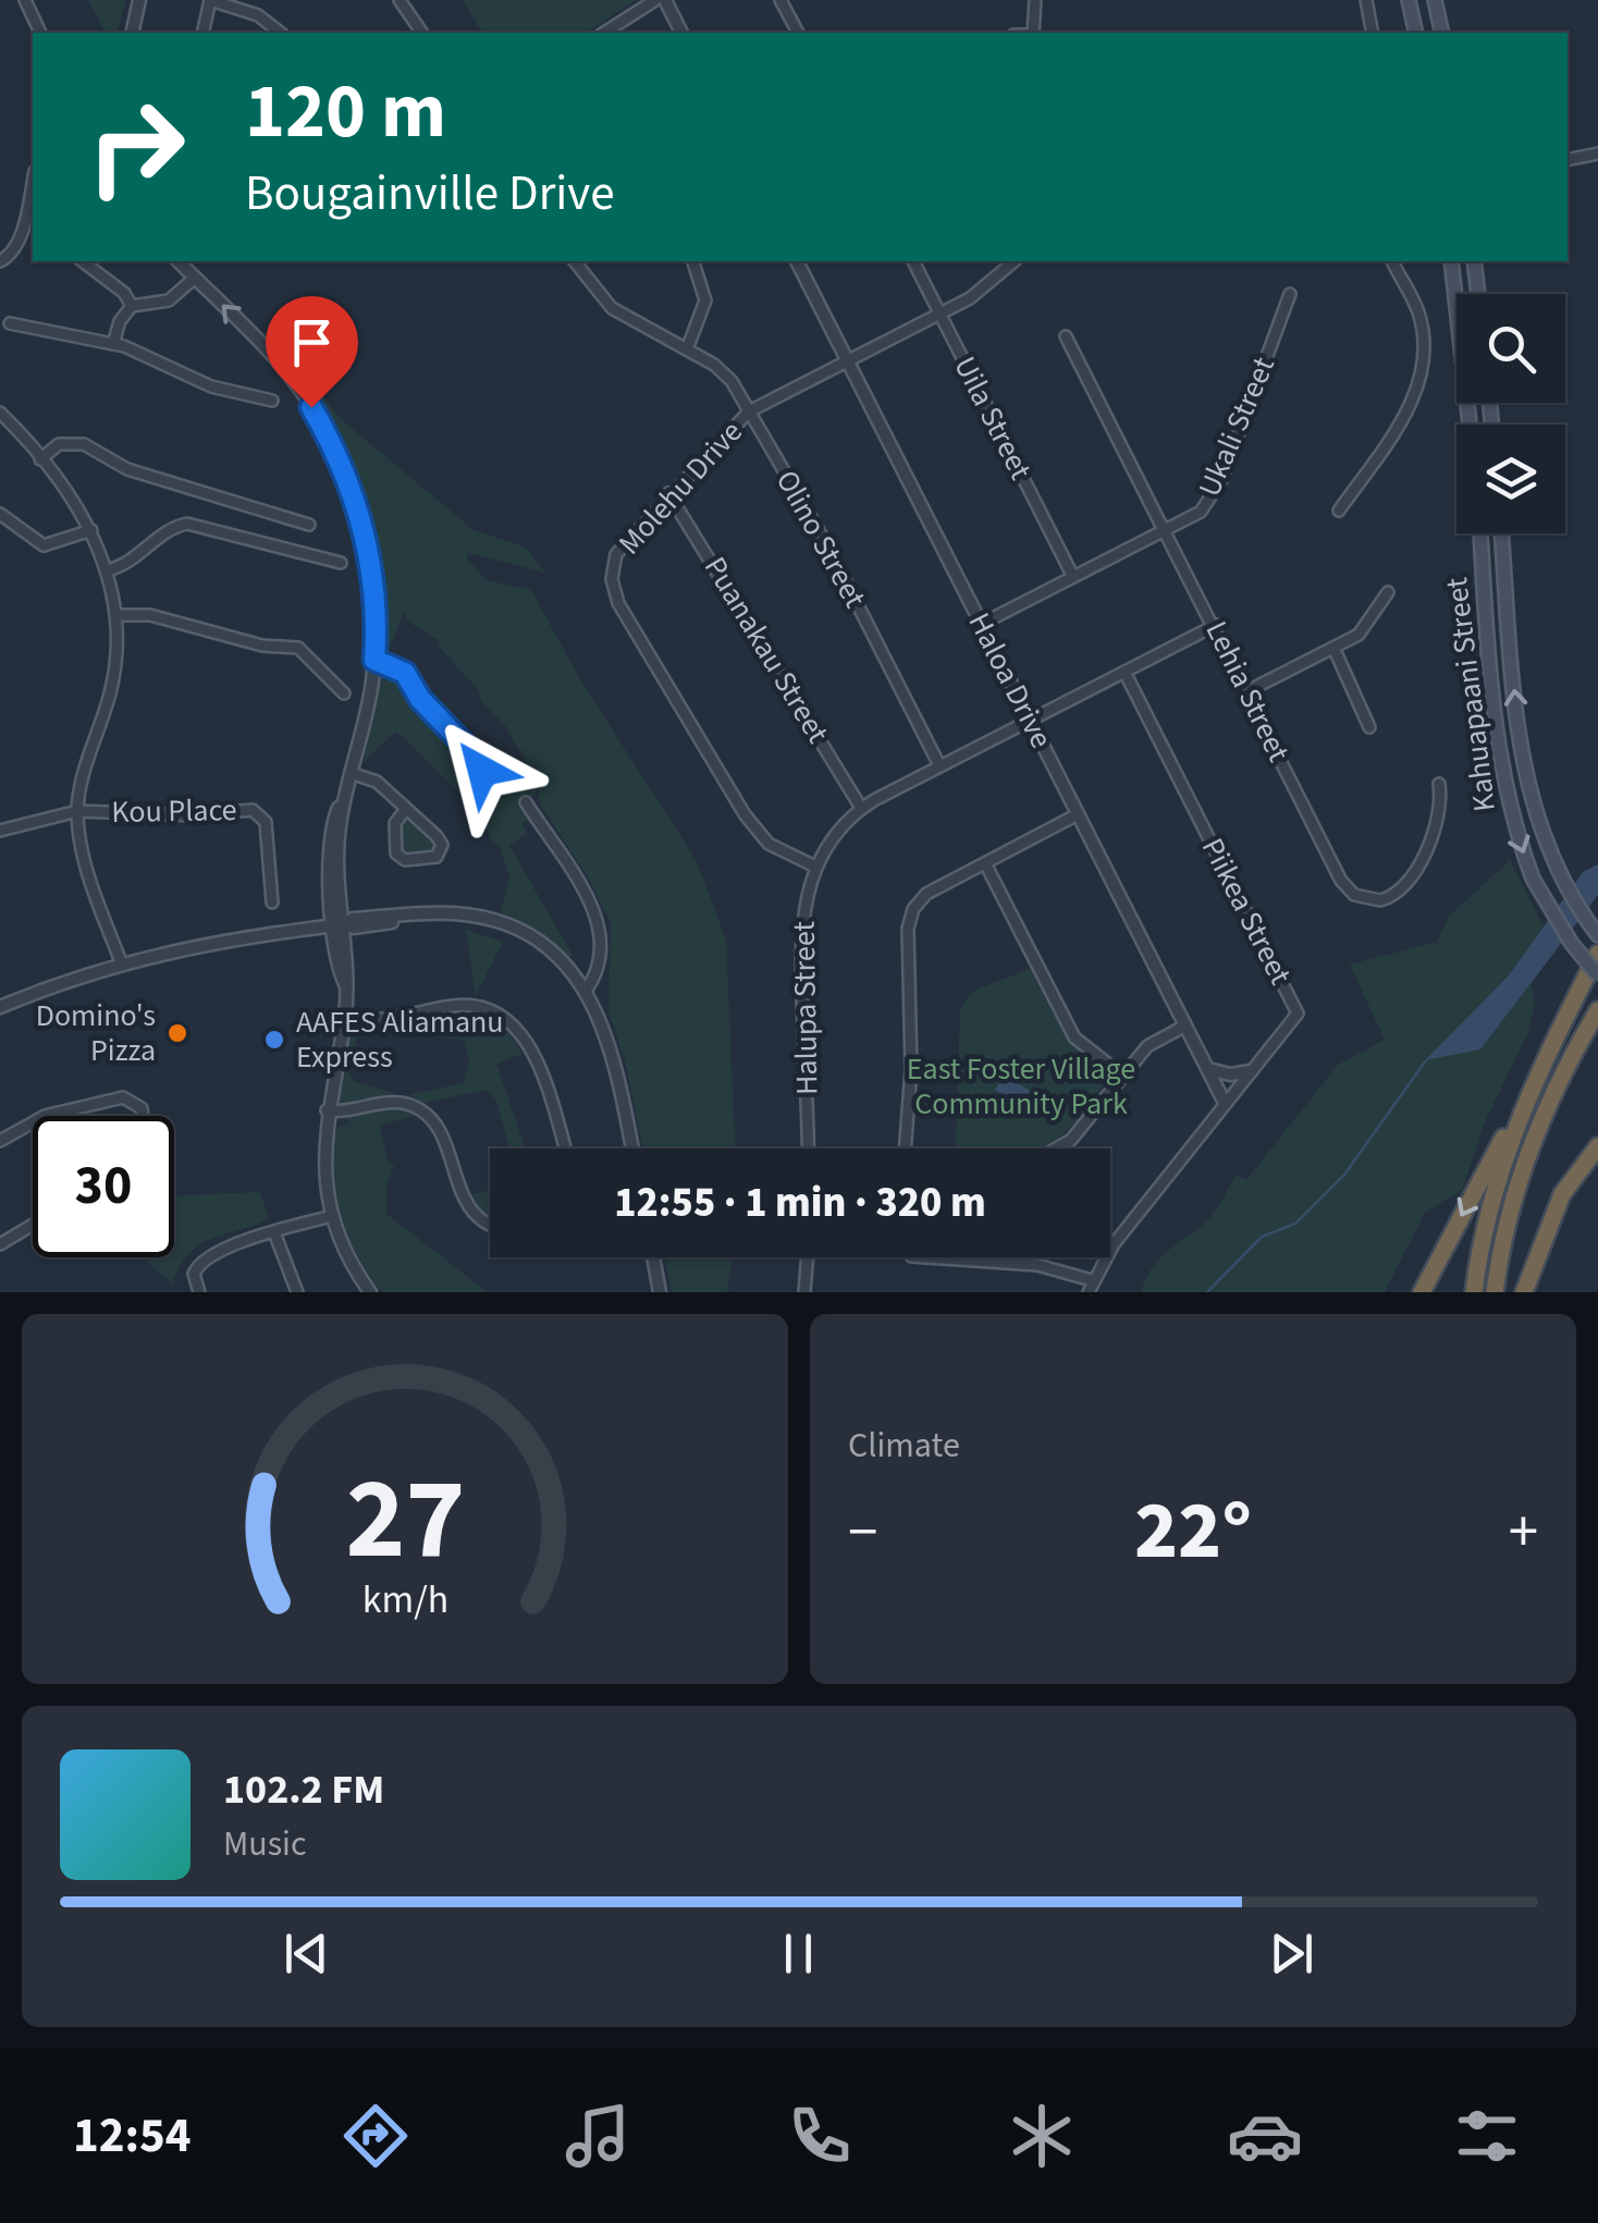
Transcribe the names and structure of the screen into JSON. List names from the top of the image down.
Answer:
{
  "streets": {
    "main road": ["Kahuapaani Street"],
    "street": [
      "Uila Street",
      "Ukali Street",
      "Molehu Drive",
      "Olino Street",
      "Puanakau Street",
      "Haloa Drive",
      "Lehia Street",
      "Kou Place",
      "Piikea Street",
      "Halupa Street"
    ]
  },
  "crossings": [
    ["Uila Street", "Ukali Street"],
    ["Uila Street", "Molehu Drive"],
    ["Ukali Street", "Haloa Drive"],
    ["Ukali Street", "Lehia Street"],
    ["Molehu Drive", "Olino Street"],
    ["Molehu Drive", "Puanakau Street"],
    ["Molehu Drive", "Haloa Drive"],
    ["Molehu Drive", "Halupa Street"],
    ["Olino Street", "Halupa Street"],
    ["Puanakau Street", "Halupa Street"],
    ["Haloa Drive", "Piikea Street"],
    ["Haloa Drive", "Halupa Street"],
    ["Lehia Street", "Halupa Street"],
    ["Piikea Street", "Halupa Street"]
  ],
  "parks": ["East Foster Village Community Park"],
  "places": ["Domino's Pizza", "AAFES Aliamanu Express"],
  "page": {
    "turn": ["120 m", "Bougainville Drive"],
    "limit": "30",
    "trip": "12:55 · 1 min · 320 m",
    "tile": "Climate",
    "heat": ["−", "22°", "+"],
    "song": ["102.2 FM", "Music"],
    "tabs": "12:54",
    "gauge": ["27", "km/h"]
  }
}
